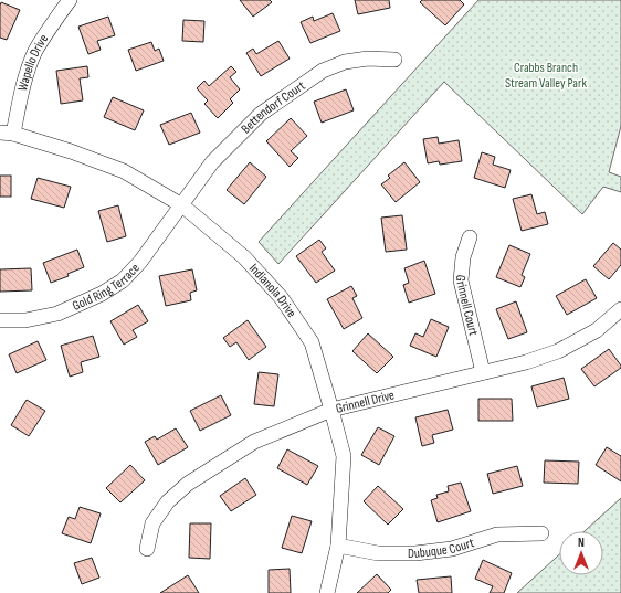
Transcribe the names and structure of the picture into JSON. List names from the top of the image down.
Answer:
{
  "streets": {
    "street": [
      "Wapello Drive",
      "Bettendorf Court",
      "Gold Ring Terrace",
      "Indianola Drive",
      "Grinnell Court",
      "Grinnell Drive",
      "Dubuque Court"
    ]
  },
  "crossings": [
    ["Wapello Drive", "Indianola Drive"],
    ["Bettendorf Court", "Gold Ring Terrace"],
    ["Bettendorf Court", "Indianola Drive"],
    ["Gold Ring Terrace", "Indianola Drive"],
    ["Indianola Drive", "Grinnell Drive"],
    ["Indianola Drive", "Dubuque Court"],
    ["Grinnell Court", "Grinnell Drive"]
  ],
  "parks": ["Crabbs Branch Stream Valley Park"],
  "north": "top"
}
